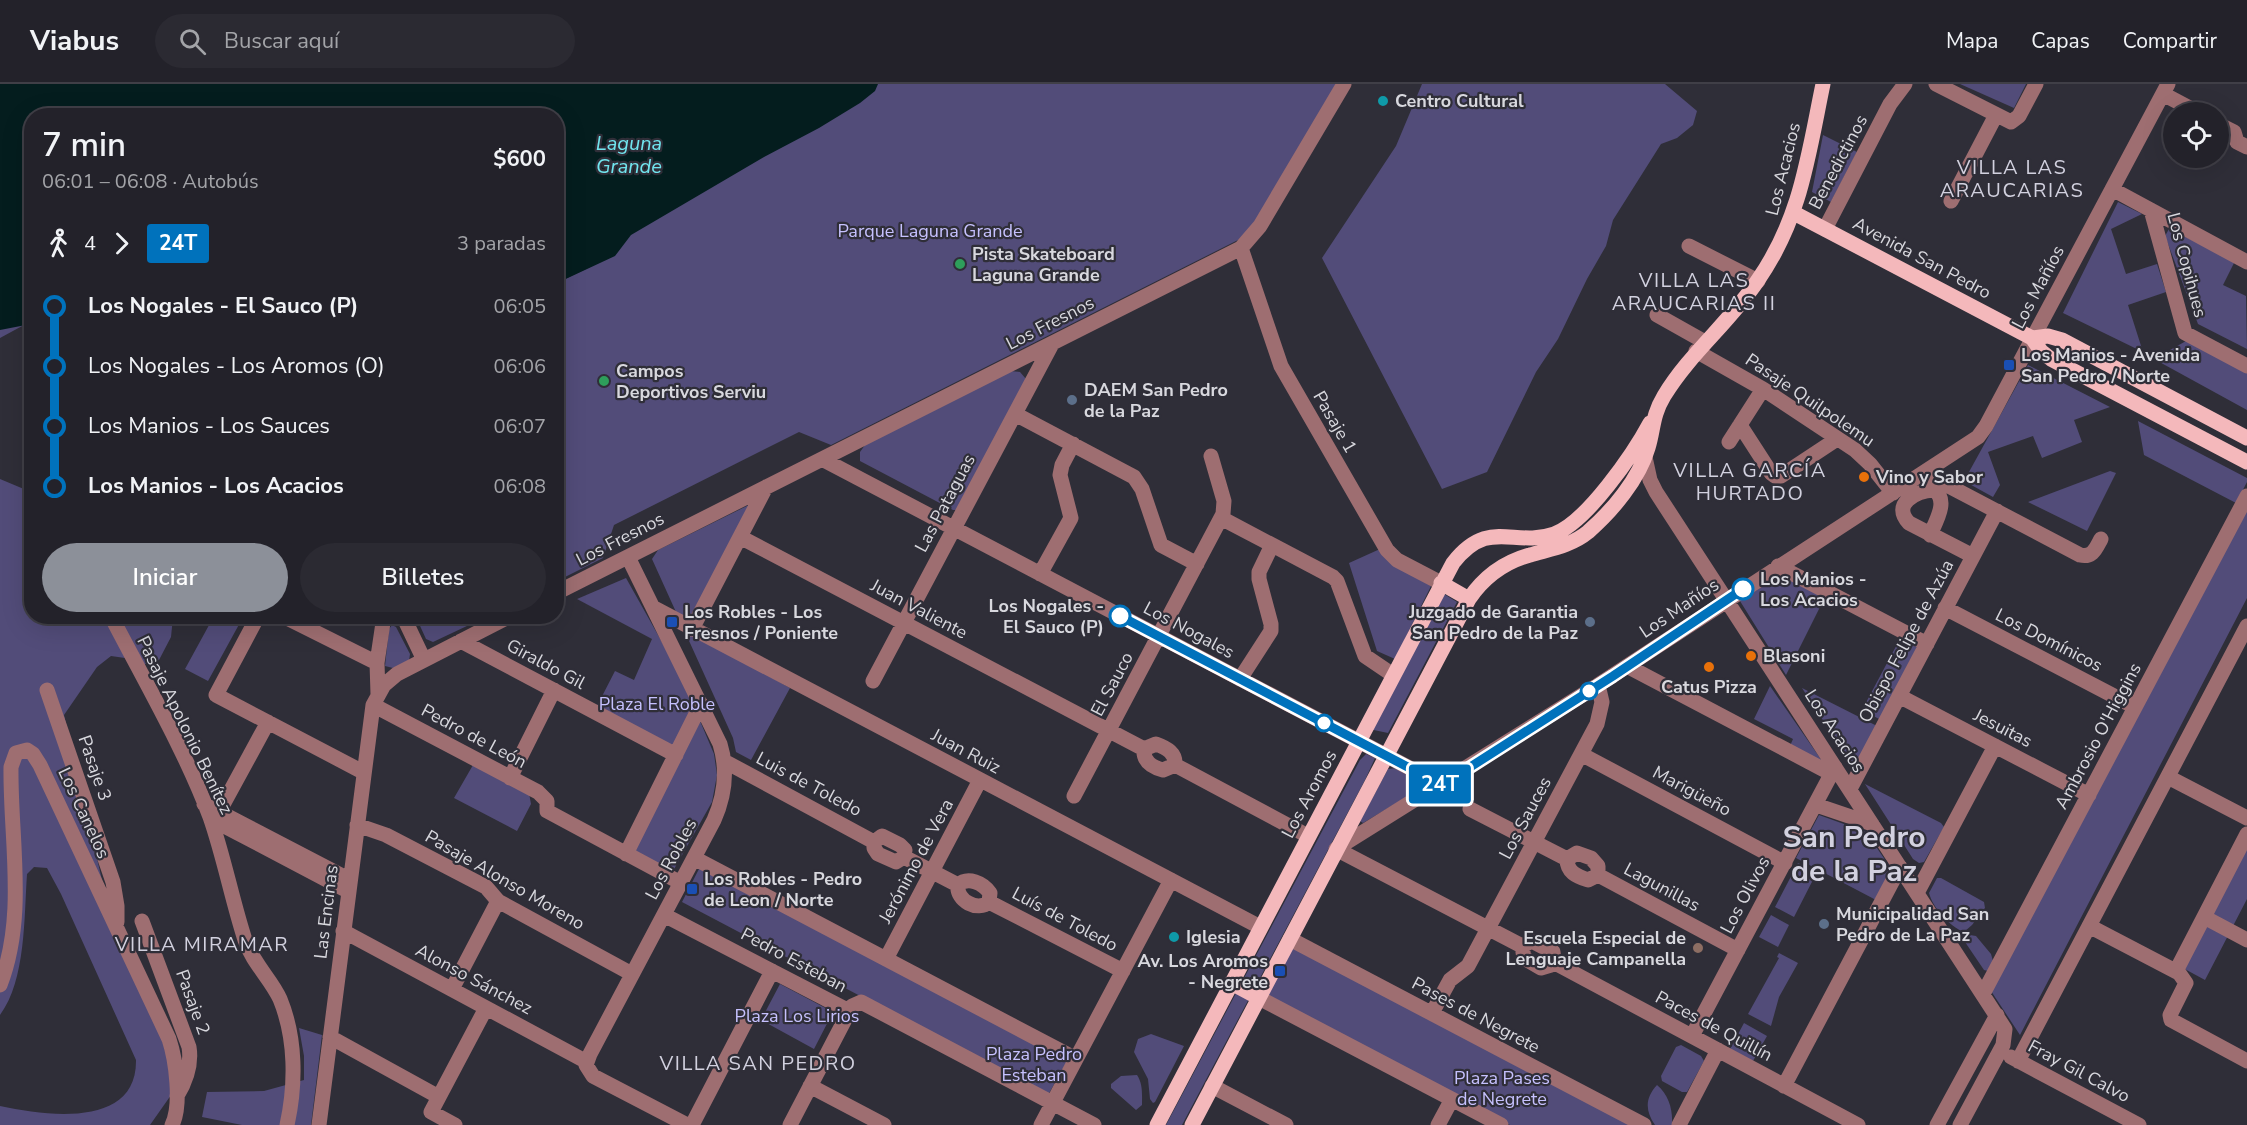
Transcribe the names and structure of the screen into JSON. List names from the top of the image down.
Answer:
{
  "streets": {
    "main road": ["Los Acacios", "Avenida San Pedro", "Los Aromos"],
    "street": [
      "Benedictinos",
      "Los Copihues",
      "Los Mañíos",
      "Los Fresnos",
      "Pasaje Quilpolemu",
      "Pasaje 1",
      "Las Pataguas",
      "Juan Valiente",
      "Los Nogales",
      "Los Domínicos",
      "Obispo Felipe de Azúa",
      "Giraldo Gil",
      "El Sauco",
      "Pasaje Apolonio Benítez",
      "Jesuitas",
      "Pedro de León",
      "Ambrosio O'Higgins",
      "Juan Ruiz",
      "Pasaje 3",
      "Luis de Toledo",
      "Marigüeño",
      "Los Canelos",
      "Los Sauces",
      "Los Robles",
      "Jerónimo de Vera",
      "Pasaje Alonso Moreno",
      "Lagunillas",
      "Los Olivos",
      "Las Encinas",
      "Luís de Toledo",
      "Pedro Esteban",
      "Alonso Sánchez",
      "Pasaje 2",
      "Pases de Negrete",
      "Paces de Quillín",
      "Fray Gil Calvo"
    ]
  },
  "crossings": [
    ["Benedictinos", "Avenida San Pedro"],
    ["Los Acacios", "Avenida San Pedro"],
    ["Los Acacios", "Los Mañíos"],
    ["Los Acacios", "Pasaje Quilpolemu"],
    ["Los Acacios", "Obispo Felipe de Azúa"],
    ["Los Acacios", "Ambrosio O'Higgins"],
    ["Los Acacios", "Los Aromos"],
    ["Los Acacios", "Los Olivos"],
    ["Los Acacios", "Fray Gil Calvo"],
    ["Avenida San Pedro", "Los Mañíos"],
    ["Los Copihues", "Los Mañíos"],
    ["Los Mañíos", "Pasaje Quilpolemu"],
    ["Los Mañíos", "Los Nogales"],
    ["Los Mañíos", "Los Sauces"],
    ["Los Mañíos", "Paces de Quillín"],
    ["Los Fresnos", "Pasaje 1"],
    ["Los Fresnos", "Las Pataguas"],
    ["Los Fresnos", "Los Nogales"],
    ["Los Fresnos", "Los Robles"],
    ["Pasaje 1", "Los Aromos"],
    ["Las Pataguas", "Juan Valiente"],
    ["Las Pataguas", "Los Nogales"],
    ["Juan Valiente", "El Sauco"],
    ["Juan Valiente", "Los Aromos"],
    ["Los Nogales", "El Sauco"],
    ["Los Nogales", "Los Aromos"],
    ["Los Domínicos", "Obispo Felipe de Azúa"],
    ["Los Domínicos", "Ambrosio O'Higgins"],
    ["Obispo Felipe de Azúa", "Jesuitas"],
    ["Jesuitas", "Ambrosio O'Higgins"],
    ["Pedro de León", "Las Encinas"],
    ["Juan Ruiz", "Los Aromos"],
    ["Juan Ruiz", "Los Robles"],
    ["Juan Ruiz", "Jerónimo de Vera"],
    ["Pasaje 3", "Los Canelos"],
    ["Luis de Toledo", "Los Robles"],
    ["Luis de Toledo", "Jerónimo de Vera"],
    ["Luis de Toledo", "Luís de Toledo"],
    ["Marigüeño", "Los Sauces"],
    ["Marigüeño", "Los Olivos"],
    ["Los Canelos", "Pasaje 2"],
    ["Los Sauces", "Lagunillas"],
    ["Los Sauces", "Pases de Negrete"],
    ["Los Sauces", "Paces de Quillín"],
    ["Los Robles", "Pasaje Alonso Moreno"],
    ["Los Robles", "Pedro Esteban"],
    ["Los Robles", "Alonso Sánchez"],
    ["Pasaje Alonso Moreno", "Las Encinas"],
    ["Lagunillas", "Los Olivos"],
    ["Los Olivos", "Paces de Quillín"],
    ["Las Encinas", "Alonso Sánchez"]
  ],
  "districts": [
    "VILLA LAS ARAUCARIAS",
    "VILLA LAS ARAUCARIAS II",
    "VILLA GARCÍA HURTADO",
    "San Pedro de la Paz",
    "VILLA MIRAMAR",
    "VILLA SAN PEDRO"
  ],
  "water": ["Laguna Grande"],
  "parks": [
    "Parque Laguna Grande",
    "Plaza El Roble",
    "Plaza Los Lirios",
    "Plaza Pedro Esteban",
    "Plaza Pases de Negrete"
  ],
  "places": {
    "other": [
      "Centro Cultural",
      "Pista Skateboard Laguna Grande",
      "Campos Deportivos Serviu",
      "DAEM San Pedro de la Paz",
      "Vino y Sabor",
      "Los Manios - Los Acacios",
      "Los Nogales - El Sauco (P)",
      "Juzgado de Garantia San Pedro de la Paz",
      "Blasoni",
      "Catus Pizza",
      "Municipalidad San Pedro de La Paz",
      "Iglesia",
      "Escuela Especial de Lenguaje Campanella"
    ],
    "transit": [
      "Los Manios - Avenida San Pedro / Norte",
      "Los Robles - Los Fresnos / Poniente",
      "Los Robles - Pedro de Leon / Norte",
      "Av. Los Aromos - Negrete"
    ]
  },
  "lines": ["bus line 24T"],
  "page": {
    "header": "Viabus",
    "search": "Buscar aquí",
    "nav": ["Mapa", "Capas", "Compartir"],
    "on_map": "24T",
    "heading": ["7 min", "06:01 – 06:08 · Autobús", "$600"],
    "legs": ["4", "24T", "3 paradas"],
    "list": [
      {
        "name": "Los Nogales - El Sauco (P)",
        "value": "06:05"
      },
      {
        "name": "Los Nogales - Los Aromos (O)",
        "value": "06:06"
      },
      {
        "name": "Los Manios - Los Sauces",
        "value": "06:07"
      },
      {
        "name": "Los Manios - Los Acacios",
        "value": "06:08"
      }
    ],
    "buttons": ["Iniciar", "Billetes"]
  }
}
